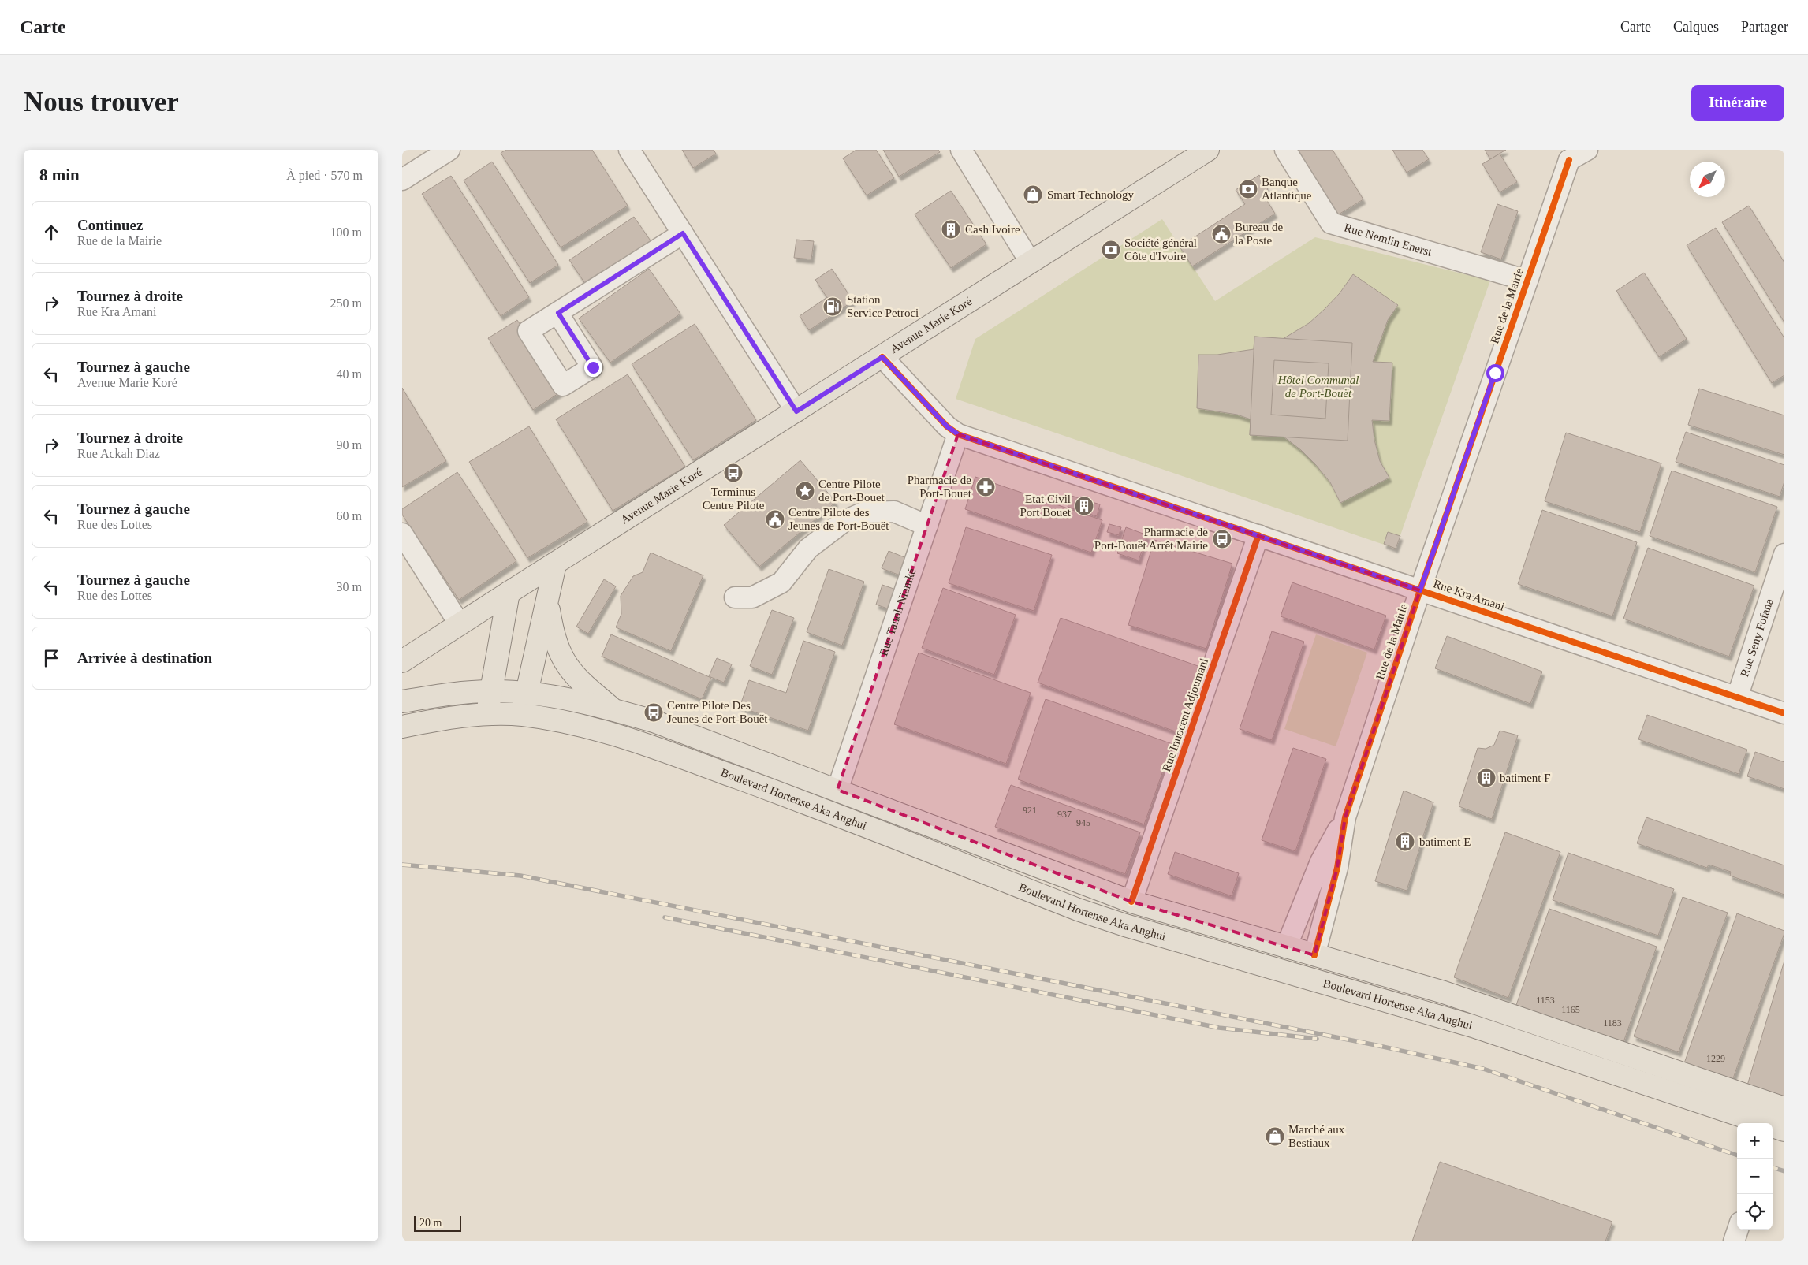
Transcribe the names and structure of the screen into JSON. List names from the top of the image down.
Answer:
{
  "streets": {
    "main road": ["Avenue Marie Koré", "Boulevard Hortense Aka Anghui"],
    "street": [
      "Rue Nemlin Enerst",
      "Rue de la Mairie",
      "Rue Kra Amani",
      "Rue Tanoh Niamké",
      "Rue Seny Fofana",
      "Rue Innocent Adjoumani"
    ]
  },
  "crossings": [
    ["Rue Nemlin Enerst", "Rue de la Mairie"],
    ["Rue de la Mairie", "Rue Kra Amani"],
    ["Rue de la Mairie", "Boulevard Hortense Aka Anghui"],
    ["Avenue Marie Koré", "Rue Kra Amani"],
    ["Rue Kra Amani", "Rue Tanoh Niamké"],
    ["Rue Kra Amani", "Rue Seny Fofana"],
    ["Rue Kra Amani", "Rue Innocent Adjoumani"],
    ["Rue Tanoh Niamké", "Boulevard Hortense Aka Anghui"],
    ["Rue Innocent Adjoumani", "Boulevard Hortense Aka Anghui"]
  ],
  "parks": ["Hôtel Communal de Port-Bouët"],
  "places": {
    "bank": ["Banque Atlantique", "Société général Côte d'Ivoire"],
    "shop": ["Smart Technology", "Marché aux Bestiaux"],
    "building": [
      "Cash Ivoire",
      "Etat Civil Port Bouet",
      "batiment F",
      "batiment E"
    ],
    "public building": ["Bureau de la Poste", "Centre Pilote des Jeunes de Port-Bouët"],
    "fuel station": ["Station Service Petroci"],
    "bus stop": ["Terminus Centre Pilote", "Pharmacie de Port-Bouët Arrêt Mairie", "Centre Pilote Des Jeunes de Port-Bouët"],
    "pharmacy": ["Pharmacie de Port-Bouet"],
    "place": ["Centre Pilote de Port-Bouet"]
  },
  "house_numbers": [
    "921",
    "937",
    "945",
    "1153",
    "1165",
    "1183",
    "1229"
  ],
  "scale_bar": "20 m",
  "north": "bottom left",
  "page": {
    "header": "Carte",
    "nav": ["Carte", "Calques", "Partager"],
    "buttons": "Itinéraire",
    "title": "Nous trouver",
    "heading": ["8 min", "À pied · 570 m"],
    "list": [
      ["Continuez", "Rue de la Mairie", "100 m"],
      ["Tournez à droite", "Rue Kra Amani", "250 m"],
      ["Tournez à gauche", "Avenue Marie Koré", "40 m"],
      ["Tournez à droite", "Rue Ackah Diaz", "90 m"],
      ["Tournez à gauche", "Rue des Lottes", "60 m"],
      ["Tournez à gauche", "Rue des Lottes", "30 m"],
      "Arrivée à destination"
    ],
    "map_buttons": ["+", "−"],
    "scale": "20 m"
  }
}
